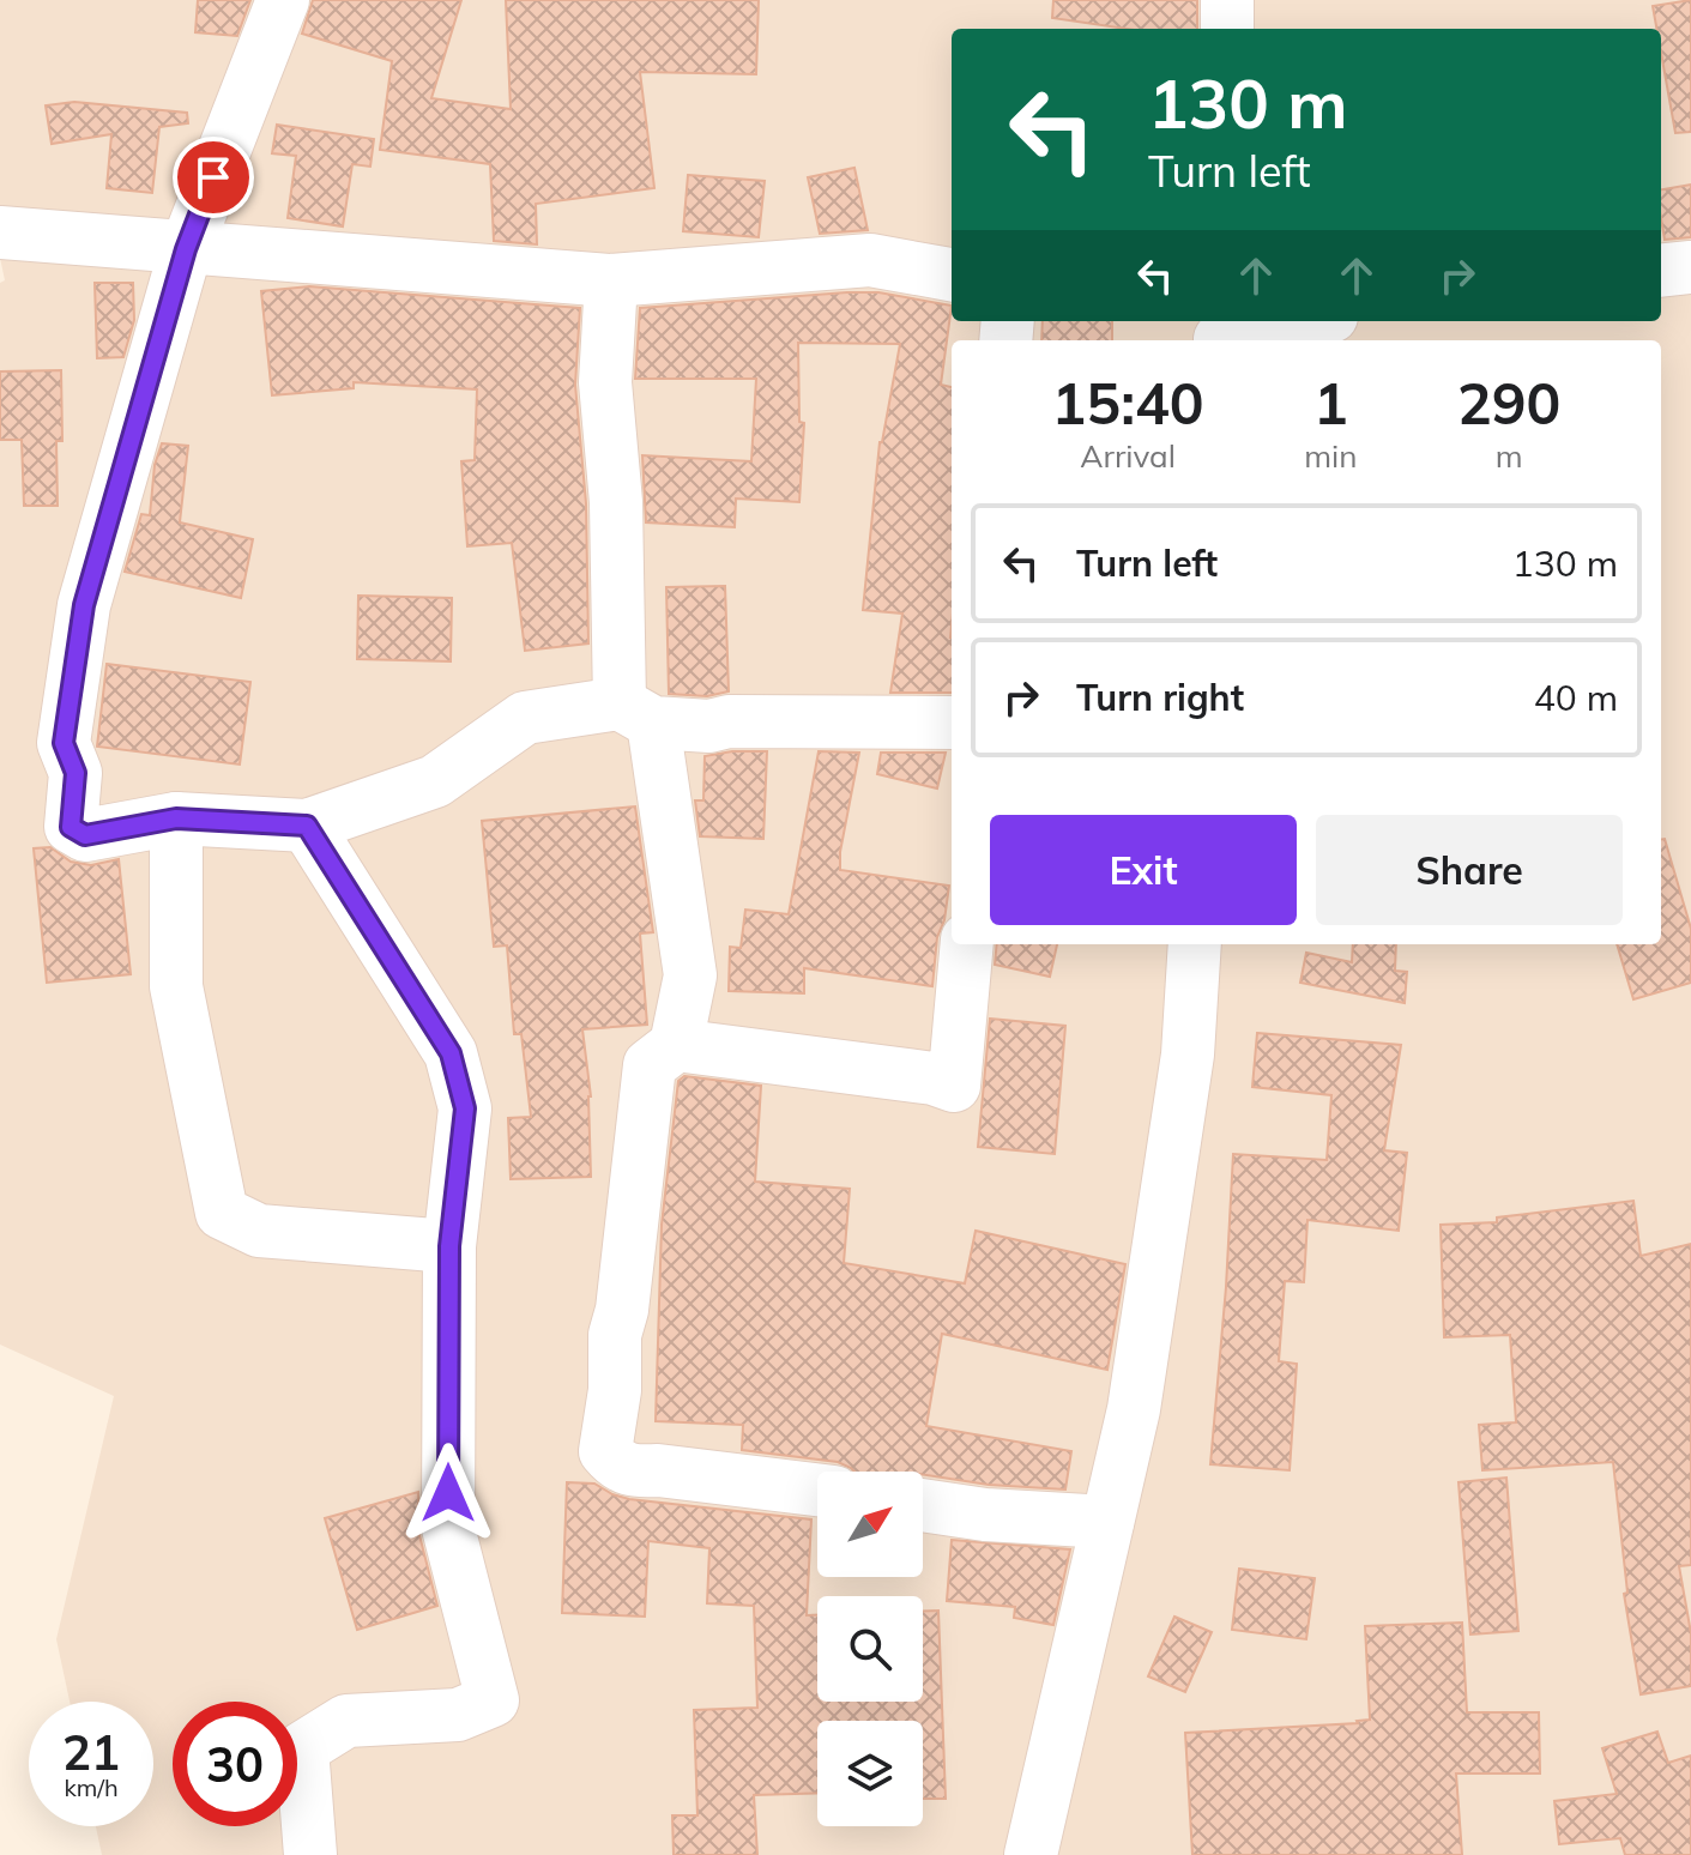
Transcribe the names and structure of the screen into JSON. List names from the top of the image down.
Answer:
{
  "north": "top right",
  "page": {
    "turn": ["130 m", "Turn left"],
    "eta": [
      "15:40",
      "Arrival",
      "1",
      "min",
      "290",
      "m"
    ],
    "list": [
      {
        "name": "Turn left",
        "value": "130 m"
      },
      {
        "name": "Turn right",
        "value": "40 m"
      }
    ],
    "buttons": ["Exit", "Share"],
    "speed": "21 km/h",
    "limit": "30"
  }
}
